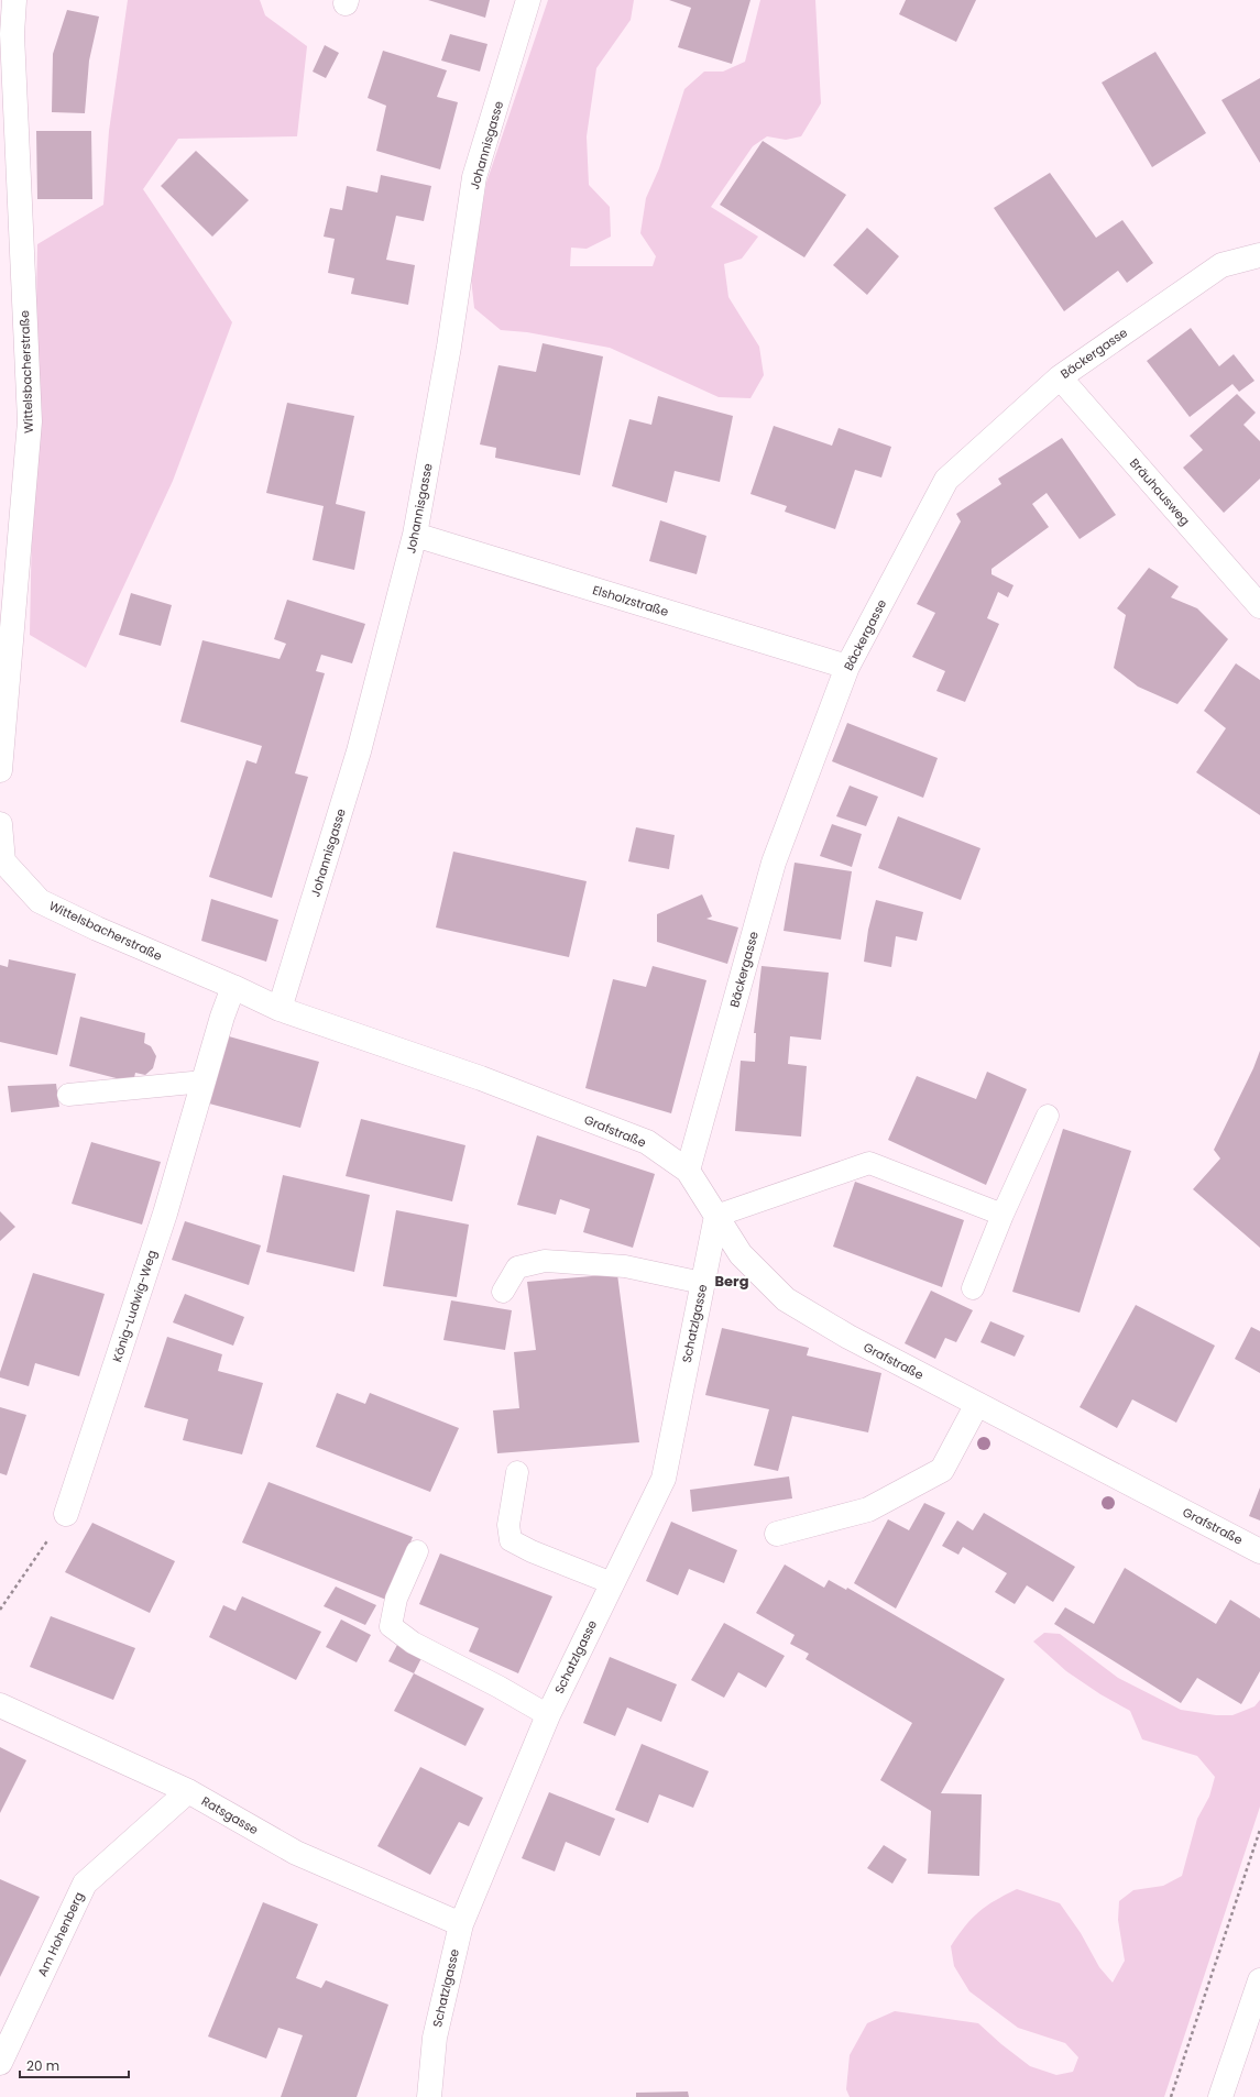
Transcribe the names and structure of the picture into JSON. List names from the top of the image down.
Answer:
{
  "streets": {
    "street": [
      "Johannisgasse",
      "Bäckergasse",
      "Wittelsbacherstraße",
      "Bräuhausweg",
      "Elsholzstraße",
      "Grafstraße",
      "König-Ludwig-Weg",
      "Schatzlgasse",
      "Ratsgasse",
      "Am Hohenberg"
    ]
  },
  "crossings": [
    ["Johannisgasse", "Elsholzstraße"],
    ["Johannisgasse", "Grafstraße"],
    ["Bäckergasse", "Bräuhausweg"],
    ["Bäckergasse", "Elsholzstraße"],
    ["Bäckergasse", "Grafstraße"],
    ["Wittelsbacherstraße", "Grafstraße"],
    ["Wittelsbacherstraße", "König-Ludwig-Weg"],
    ["Grafstraße", "Schatzlgasse"],
    ["Schatzlgasse", "Ratsgasse"],
    ["Ratsgasse", "Am Hohenberg"]
  ],
  "districts": ["Berg"],
  "scale_bar": "20 m"
}
